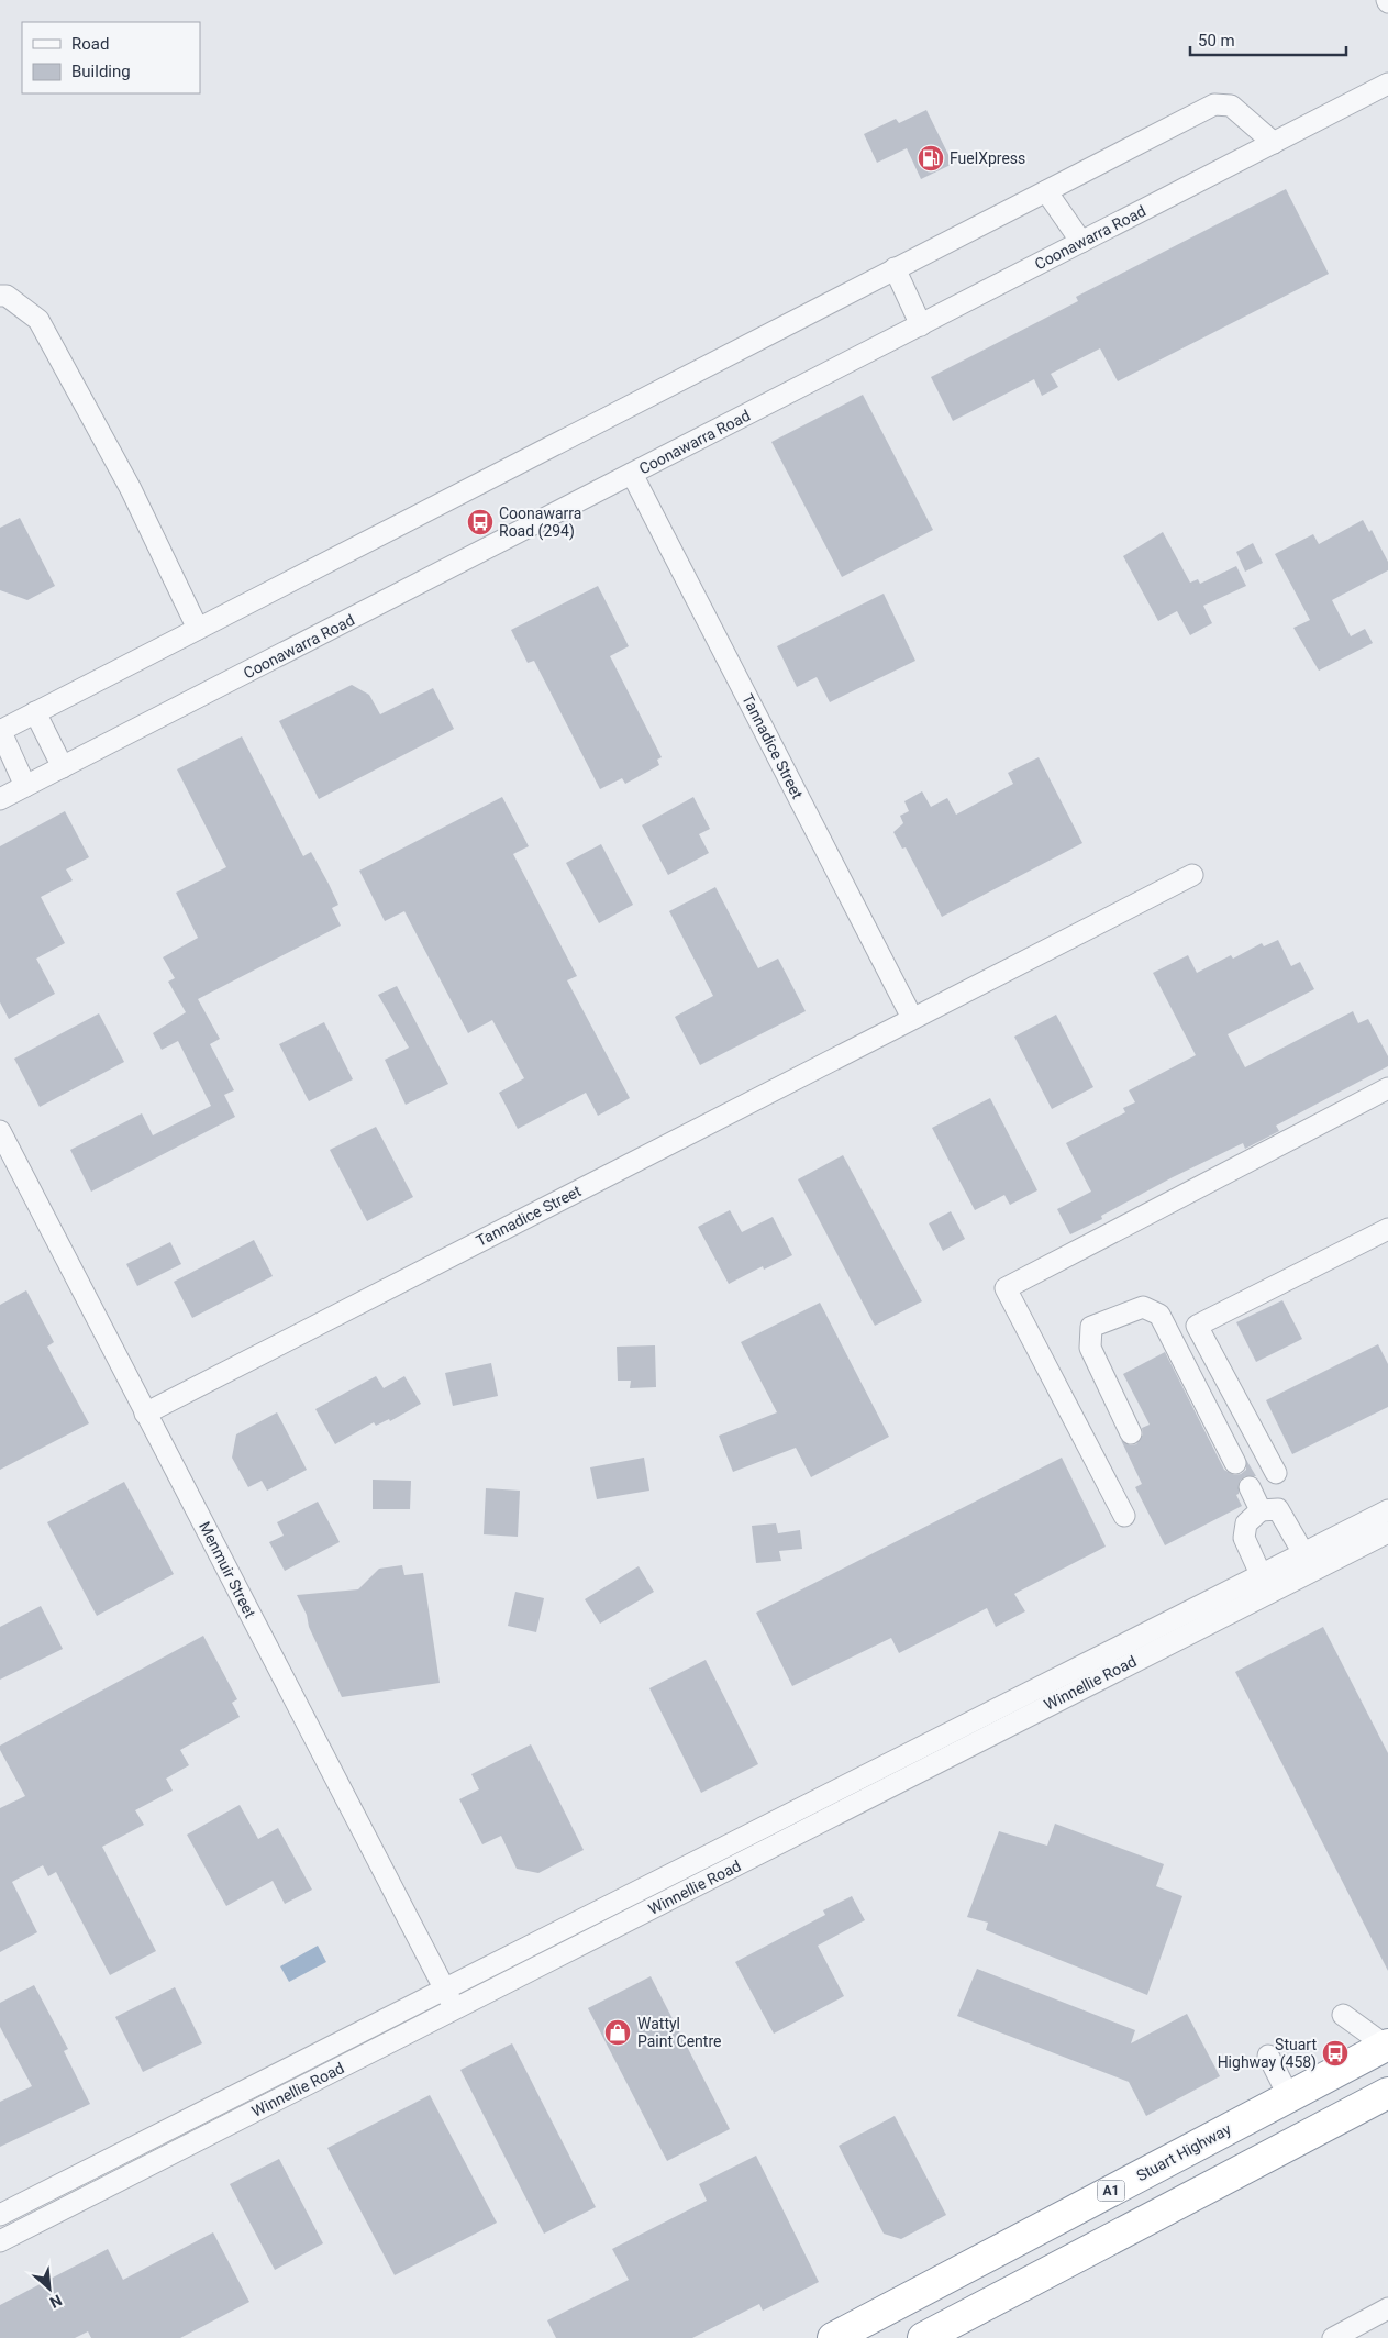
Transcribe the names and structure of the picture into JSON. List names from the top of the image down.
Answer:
{
  "streets": {
    "highway": ["Stuart Highway", "A1"],
    "street": [
      "Coonawarra Road",
      "Tannadice Street",
      "Menmuir Street",
      "Winnellie Road"
    ]
  },
  "crossings": [
    ["Coonawarra Road", "Tannadice Street"],
    ["Tannadice Street", "Menmuir Street"],
    ["Menmuir Street", "Winnellie Road"]
  ],
  "places": {
    "fuel station": ["FuelXpress"],
    "bus stop": ["Coonawarra Road (294)", "Stuart Highway (458)"],
    "shop": ["Wattyl Paint Centre"]
  },
  "legend": ["Road", "Building"],
  "scale_bar": "50 m",
  "north": "bottom right"
}
